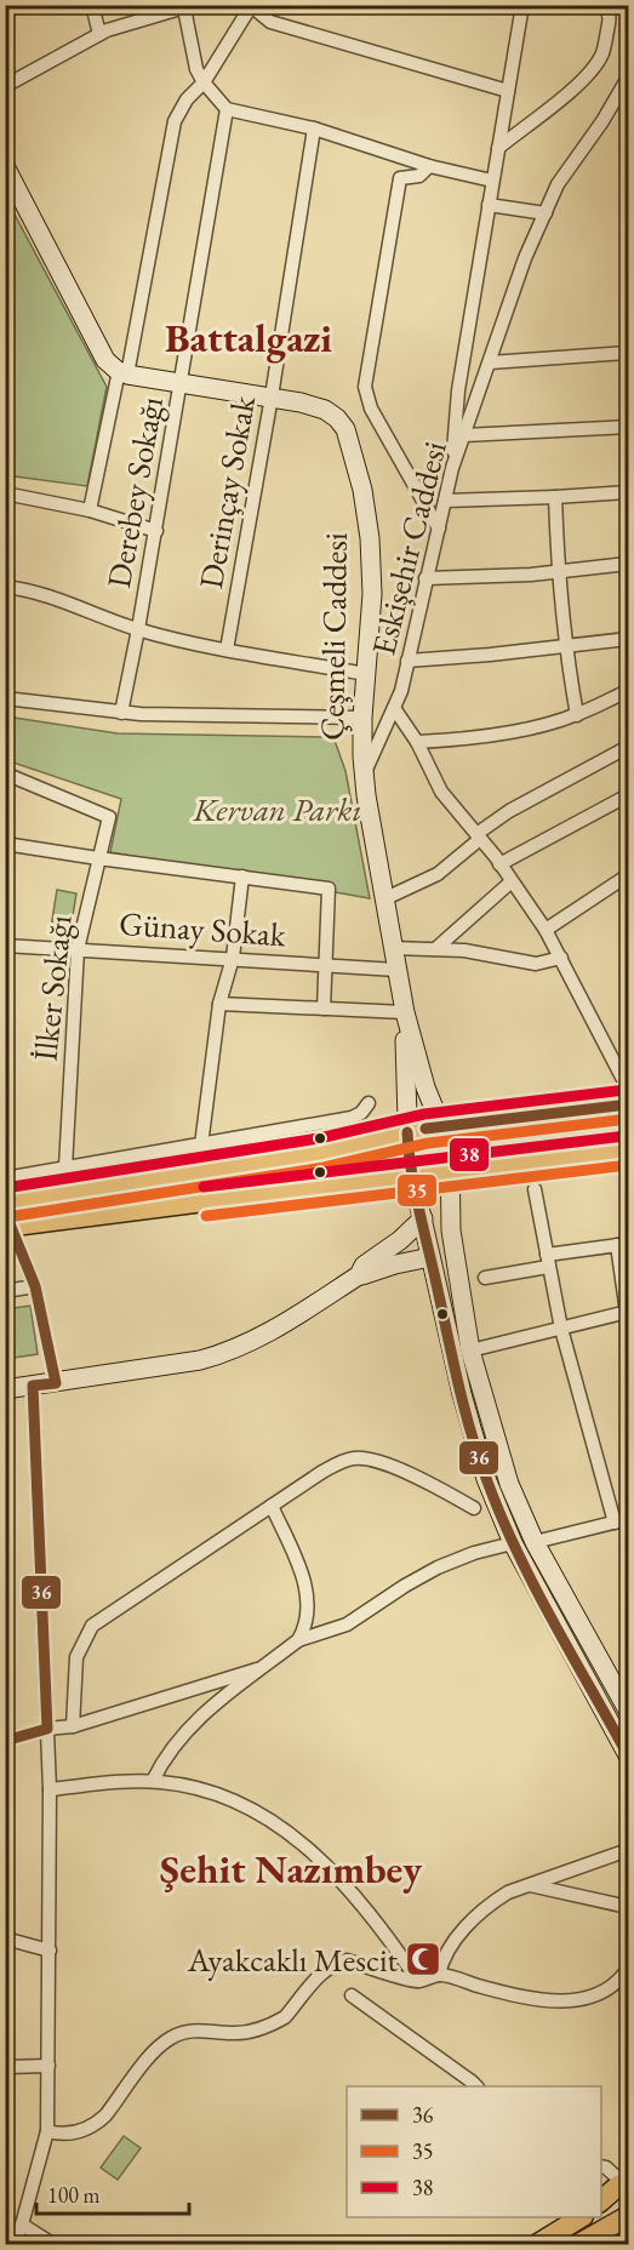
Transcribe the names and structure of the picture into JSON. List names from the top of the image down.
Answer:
{
  "streets": {
    "street": [
      "Derebey Sokağı",
      "Derinçay Sokak",
      "Eskişehir Caddesi",
      "Çeşmeli Caddesi",
      "Günay Sokak",
      "İlker Sokağı"
    ]
  },
  "crossings": [
    ["Derebey Sokağı", "Çeşmeli Caddesi"],
    ["Derinçay Sokak", "Çeşmeli Caddesi"],
    ["Eskişehir Caddesi", "Çeşmeli Caddesi"],
    ["Çeşmeli Caddesi", "Günay Sokak"],
    ["Günay Sokak", "İlker Sokağı"]
  ],
  "districts": ["Battalgazi", "Şehit Nazımbey"],
  "parks": ["Kervan Parkı"],
  "places": {
    "mosque": ["Ayakcaklı Mescit"]
  },
  "lines": ["transit line 38", "transit line 36", "transit line 35"],
  "legend": ["36", "35", "38"],
  "scale_bar": "100 m"
}
